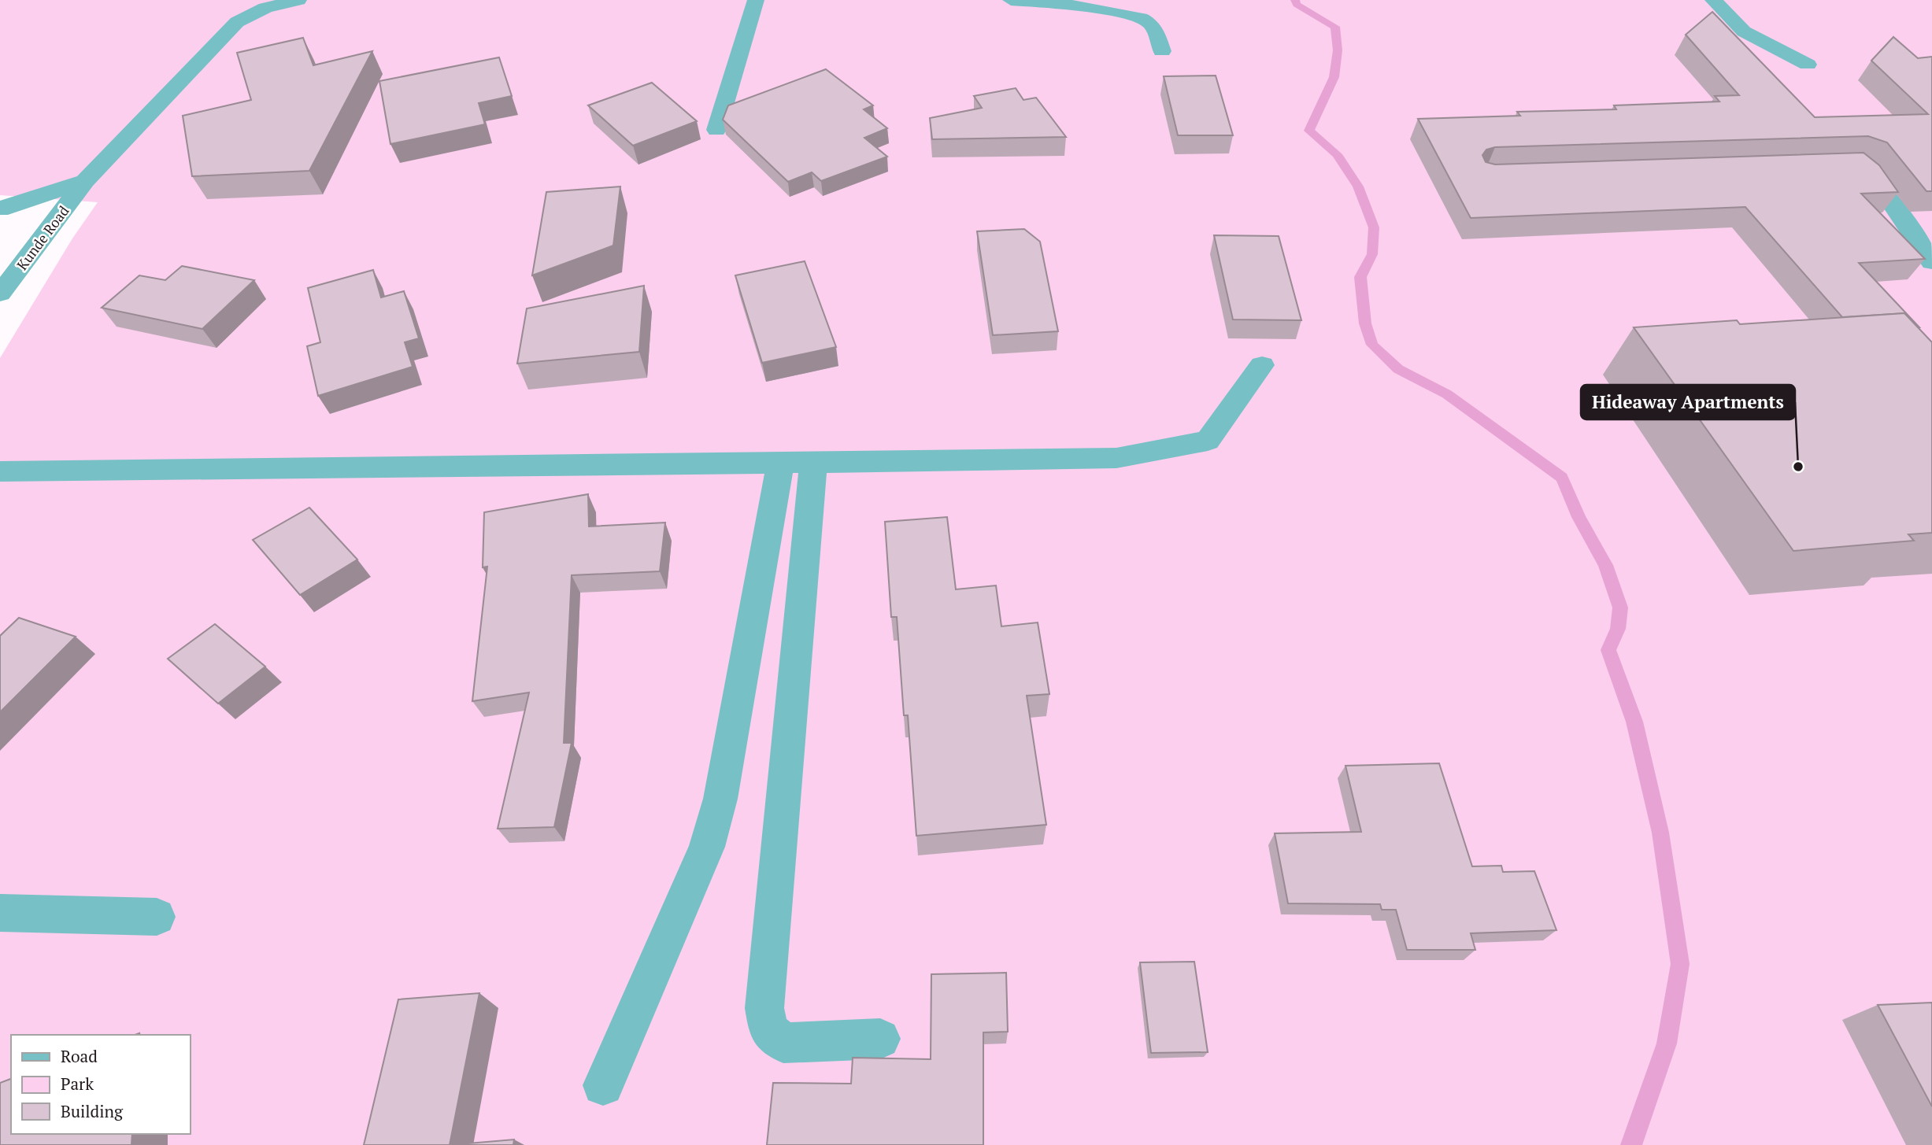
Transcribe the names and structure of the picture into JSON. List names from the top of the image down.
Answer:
{
  "streets": {
    "street": ["Kunde Road"]
  },
  "places": ["Hideaway Apartments"],
  "legend": ["Road", "Park", "Building"]
}
